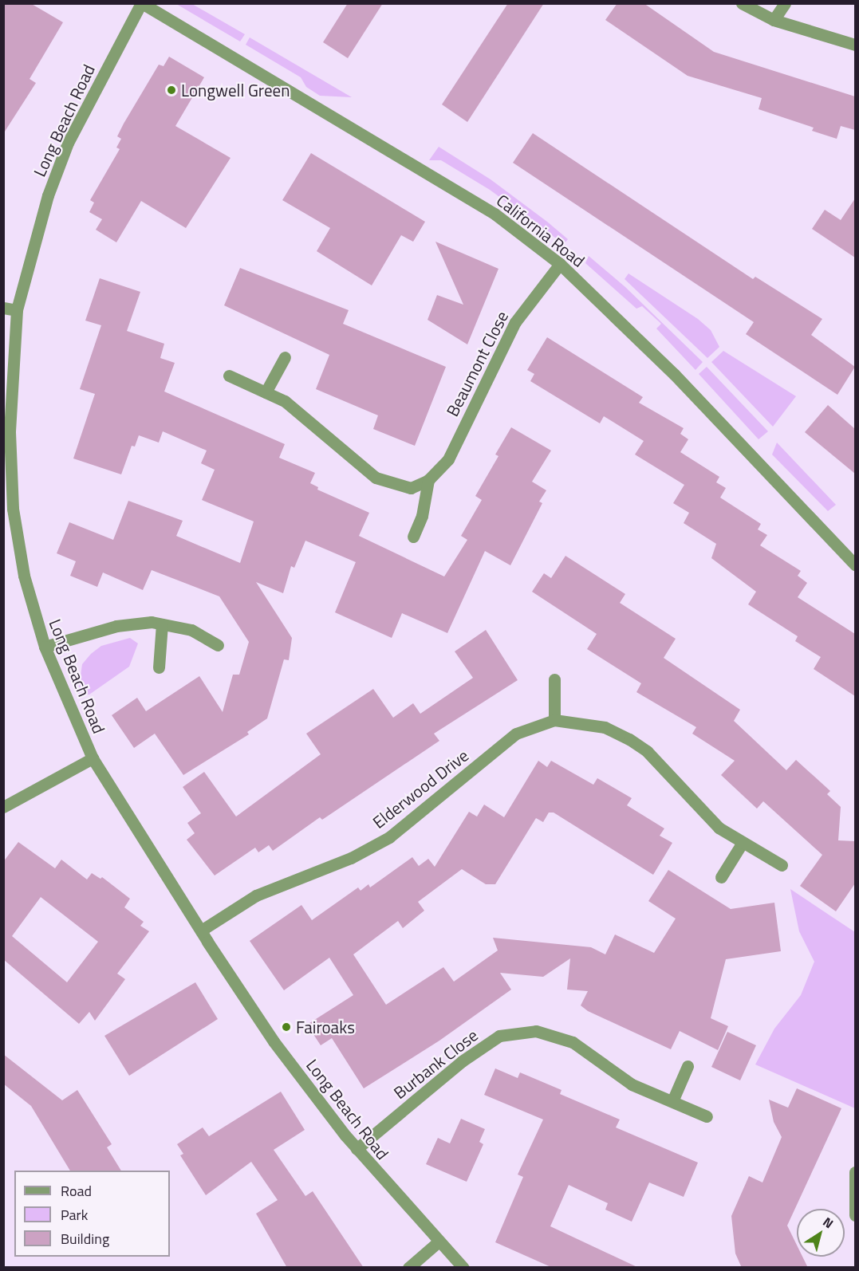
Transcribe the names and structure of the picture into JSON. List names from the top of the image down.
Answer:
{
  "streets": {
    "street": [
      "Long Beach Road",
      "California Road",
      "Beaumont Close",
      "Elderwood Drive",
      "Burbank Close"
    ]
  },
  "crossings": [
    ["Long Beach Road", "California Road"],
    ["Long Beach Road", "Elderwood Drive"],
    ["Long Beach Road", "Burbank Close"],
    ["California Road", "Beaumont Close"]
  ],
  "places": ["Longwell Green", "Fairoaks"],
  "legend": ["Road", "Park", "Building"],
  "north": "top right"
}
